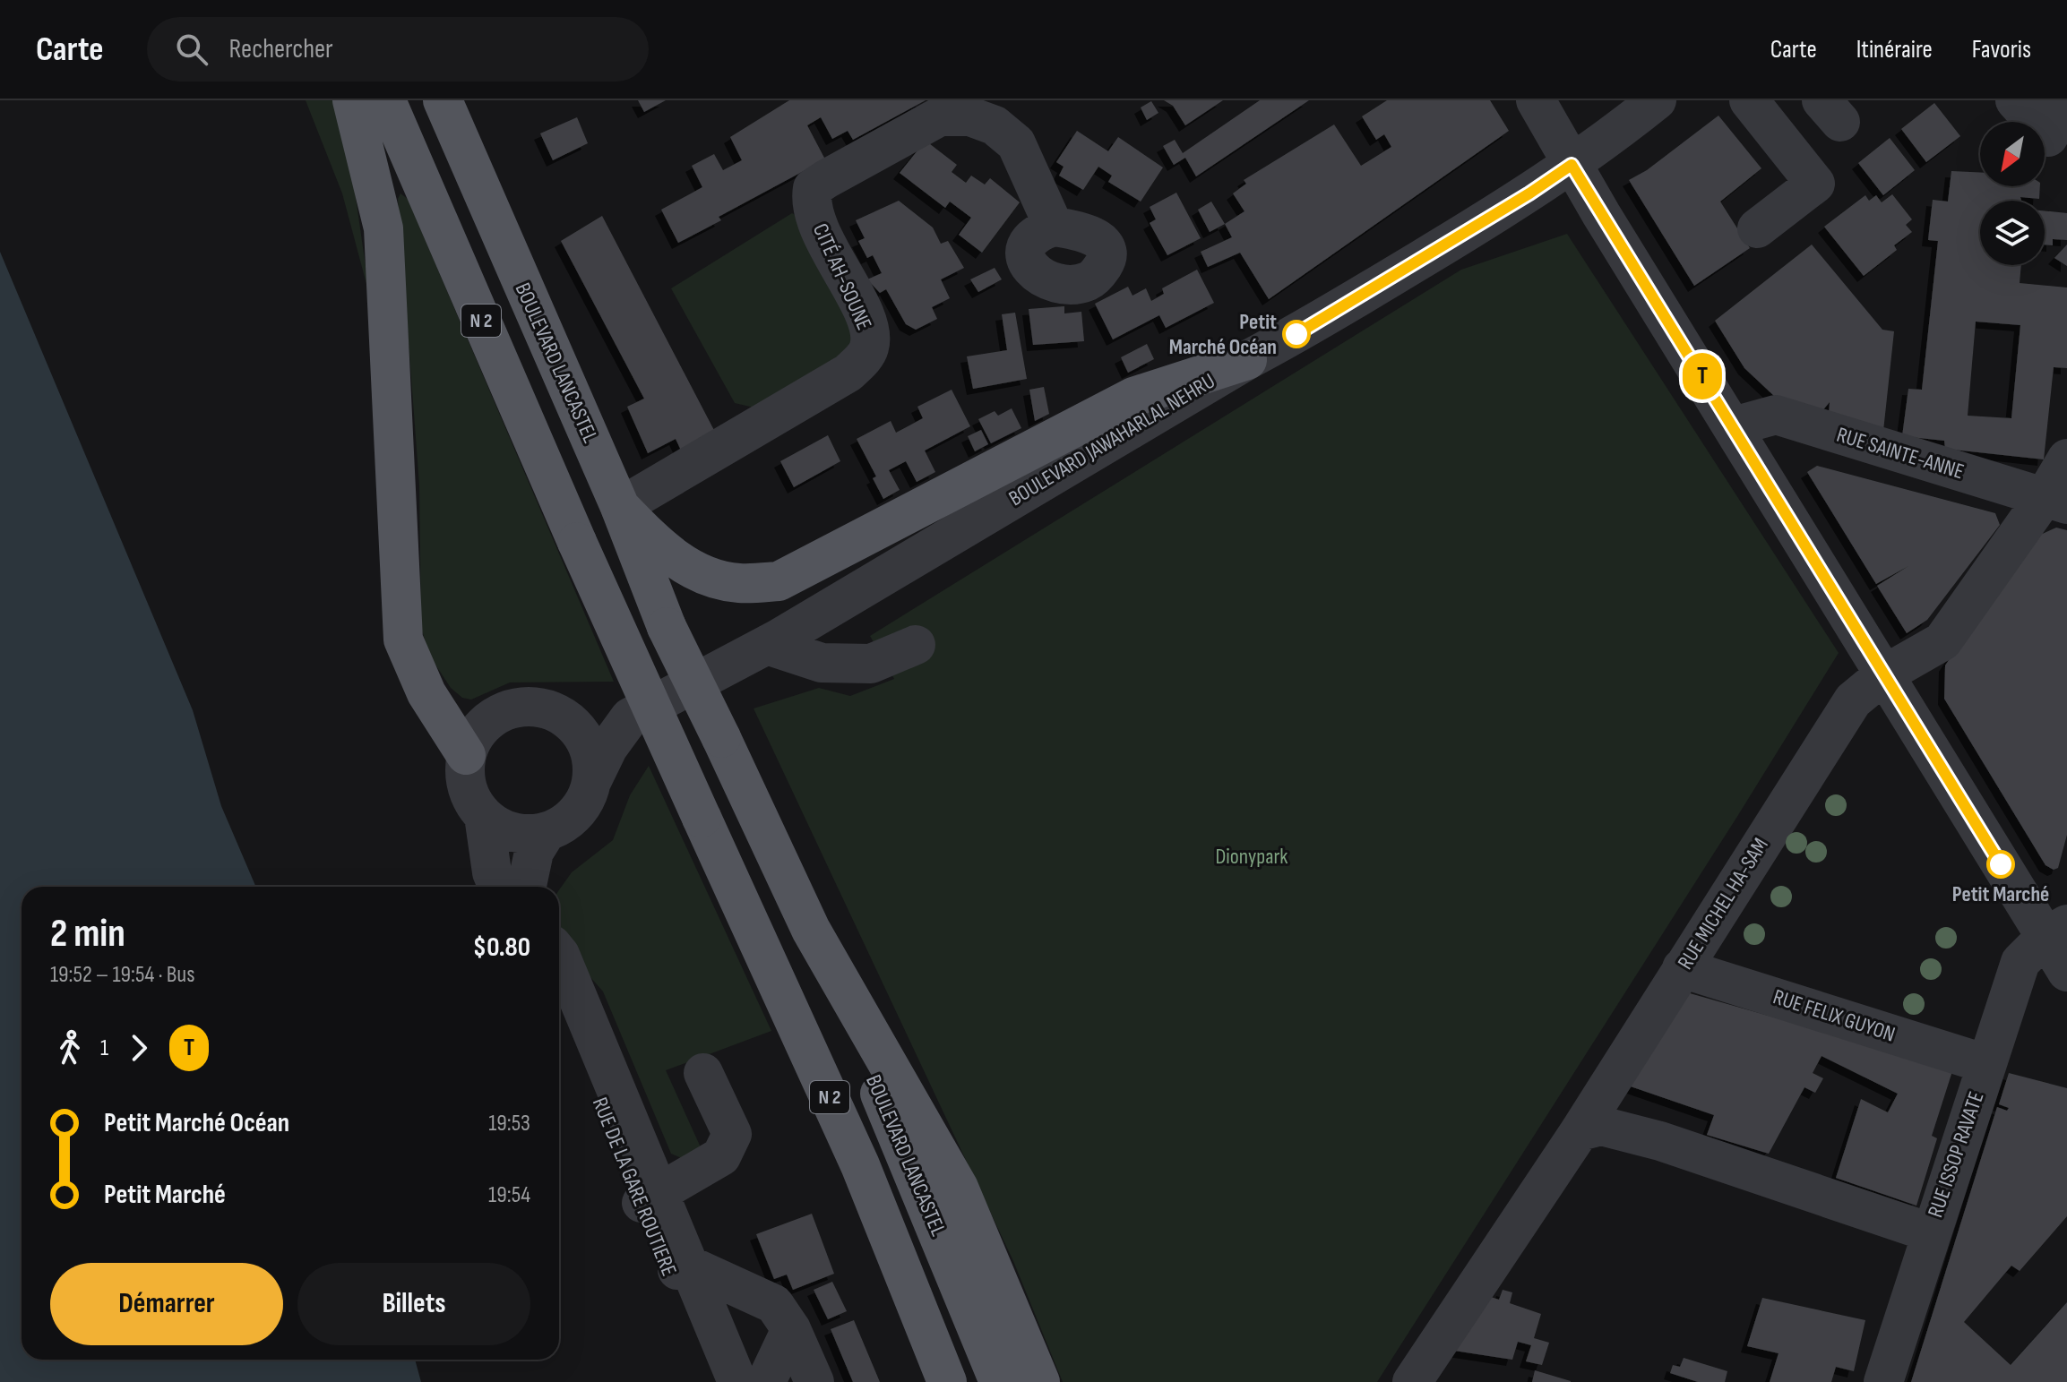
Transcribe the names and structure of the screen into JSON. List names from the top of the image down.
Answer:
{
  "streets": {
    "main road": ["N 2", "BOULEVARD LANCASTEL"],
    "street": [
      "CITÉ AH-SOUNE",
      "BOULEVARD JAWAHARLAL NEHRU",
      "RUE SAINTE-ANNE",
      "RUE MICHEL HA-SAM",
      "RUE FELIX GUYON",
      "RUE ISSOP RAVATE",
      "RUE DE LA GARE ROUTIERE"
    ]
  },
  "crossings": [
    ["CITÉ AH-SOUNE", "BOULEVARD LANCASTEL"],
    ["RUE SAINTE-ANNE", "RUE MICHEL HA-SAM"],
    ["RUE MICHEL HA-SAM", "RUE FELIX GUYON"],
    ["RUE FELIX GUYON", "RUE ISSOP RAVATE"]
  ],
  "parks": ["Dionypark"],
  "places": ["Petit Marché Océan", "Petit Marché"],
  "lines": ["bus line T"],
  "north": "bottom left",
  "page": {
    "header": "Carte",
    "search": "Rechercher",
    "nav": ["Carte", "Itinéraire", "Favoris"],
    "on_map": "T",
    "heading": ["2 min", "19:52 – 19:54 · Bus", "$0.80"],
    "legs": ["1", "T"],
    "list": [
      {
        "name": "Petit Marché Océan",
        "value": "19:53"
      },
      {
        "name": "Petit Marché",
        "value": "19:54"
      }
    ],
    "buttons": ["Démarrer", "Billets"]
  }
}
